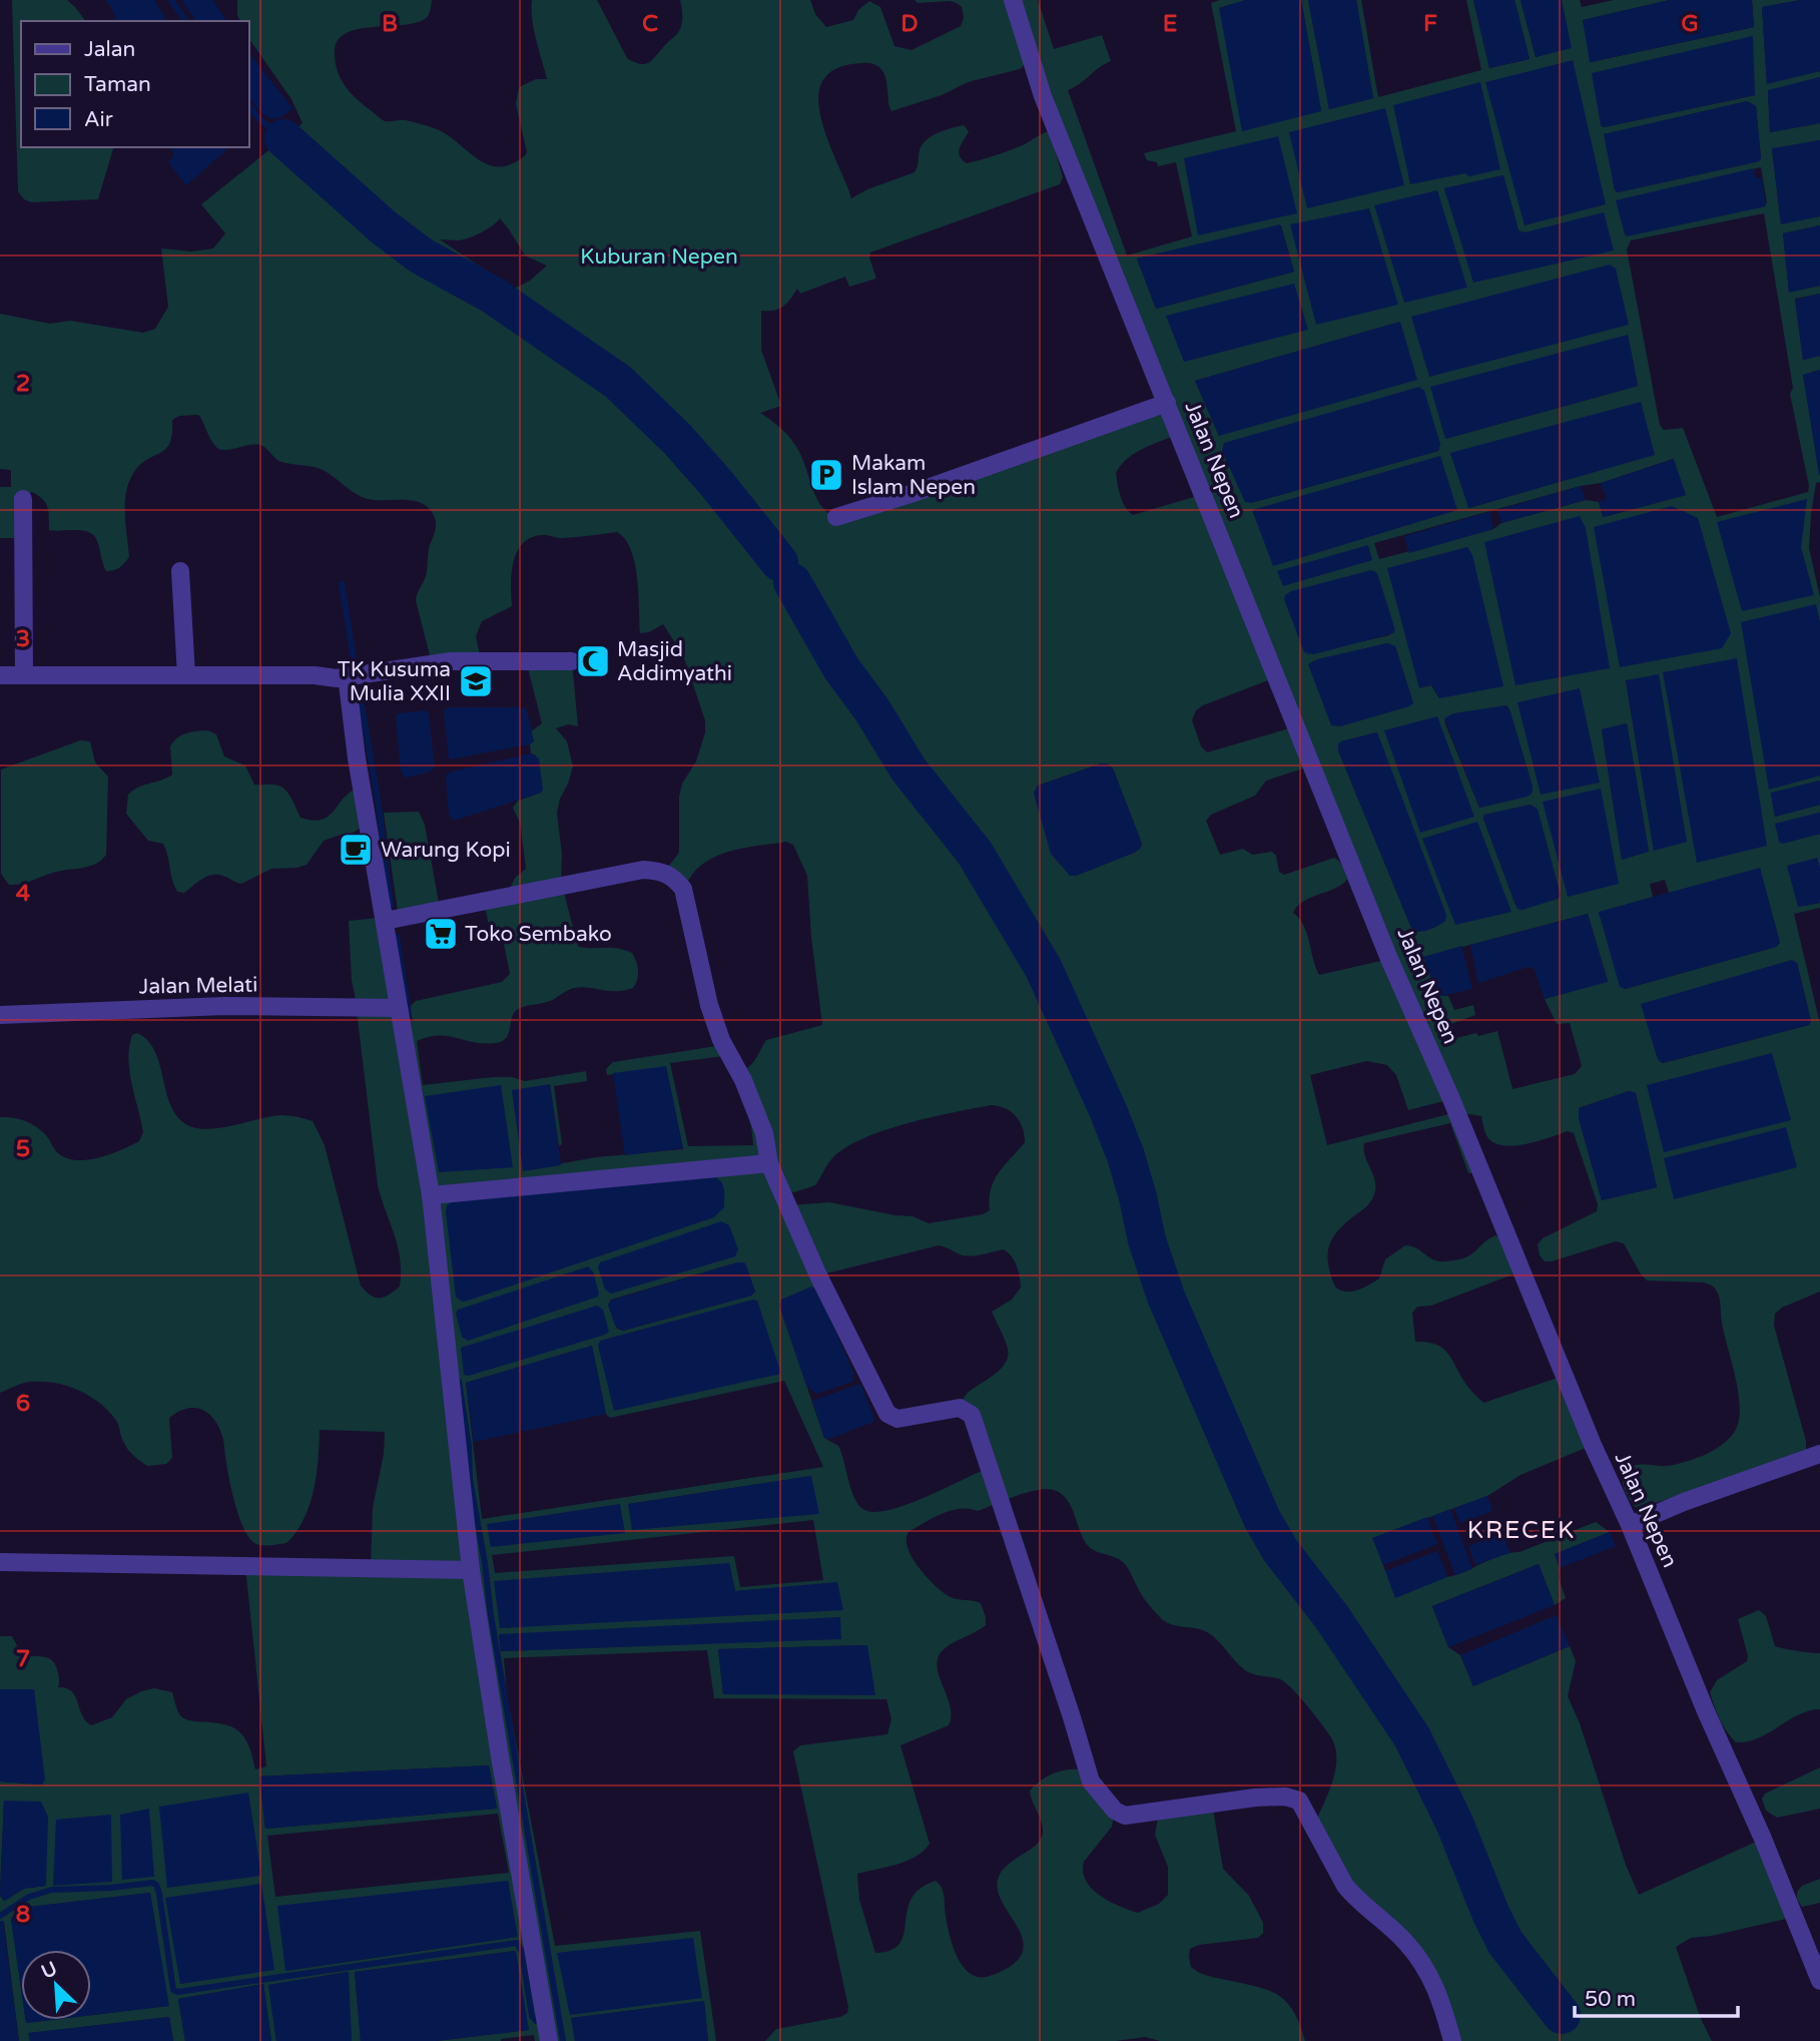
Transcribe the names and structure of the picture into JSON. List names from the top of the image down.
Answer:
{
  "streets": {
    "street": ["Jalan Nepen", "Jalan Melati"]
  },
  "districts": ["KRECEK"],
  "parks": ["Kuburan Nepen"],
  "places": {
    "parking": ["Makam Islam Nepen"],
    "mosque": ["Masjid Addimyathi"],
    "school or university": ["TK Kusuma Mulia XXII"],
    "cafe": ["Warung Kopi"],
    "supermarket": ["Toko Sembako"]
  },
  "legend": ["Jalan", "Taman", "Air"],
  "scale_bar": "50 m",
  "north": "top left",
  "grid": {
    "columns": [
      "B",
      "C",
      "D",
      "E",
      "F",
      "G"
    ],
    "rows": [
      "2",
      "3",
      "4",
      "5",
      "6",
      "7",
      "8"
    ]
  }
}
